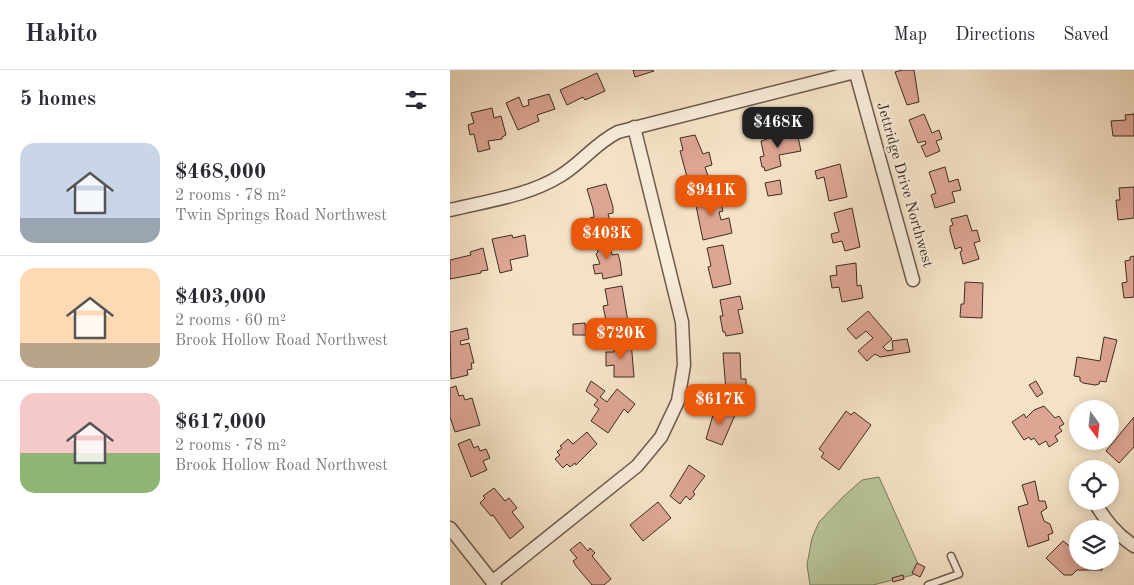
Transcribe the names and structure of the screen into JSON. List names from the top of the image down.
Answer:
{
  "streets": {
    "street": ["Jettridge Drive Northwest"]
  },
  "north": "bottom",
  "page": {
    "header": "Habito",
    "nav": ["Map", "Directions", "Saved"],
    "heading": "5 homes",
    "price": [
      "$468K",
      "$941K",
      "$403K",
      "$720K",
      "$617K"
    ],
    "list": [
      {
        "name": "$468,000",
        "note": "2 rooms · 78 m² · Twin Springs Road Northwest"
      },
      {
        "name": "$403,000",
        "note": "2 rooms · 60 m² · Brook Hollow Road Northwest"
      },
      {
        "name": "$617,000",
        "note": "2 rooms · 78 m² · Brook Hollow Road Northwest"
      }
    ]
  }
}
